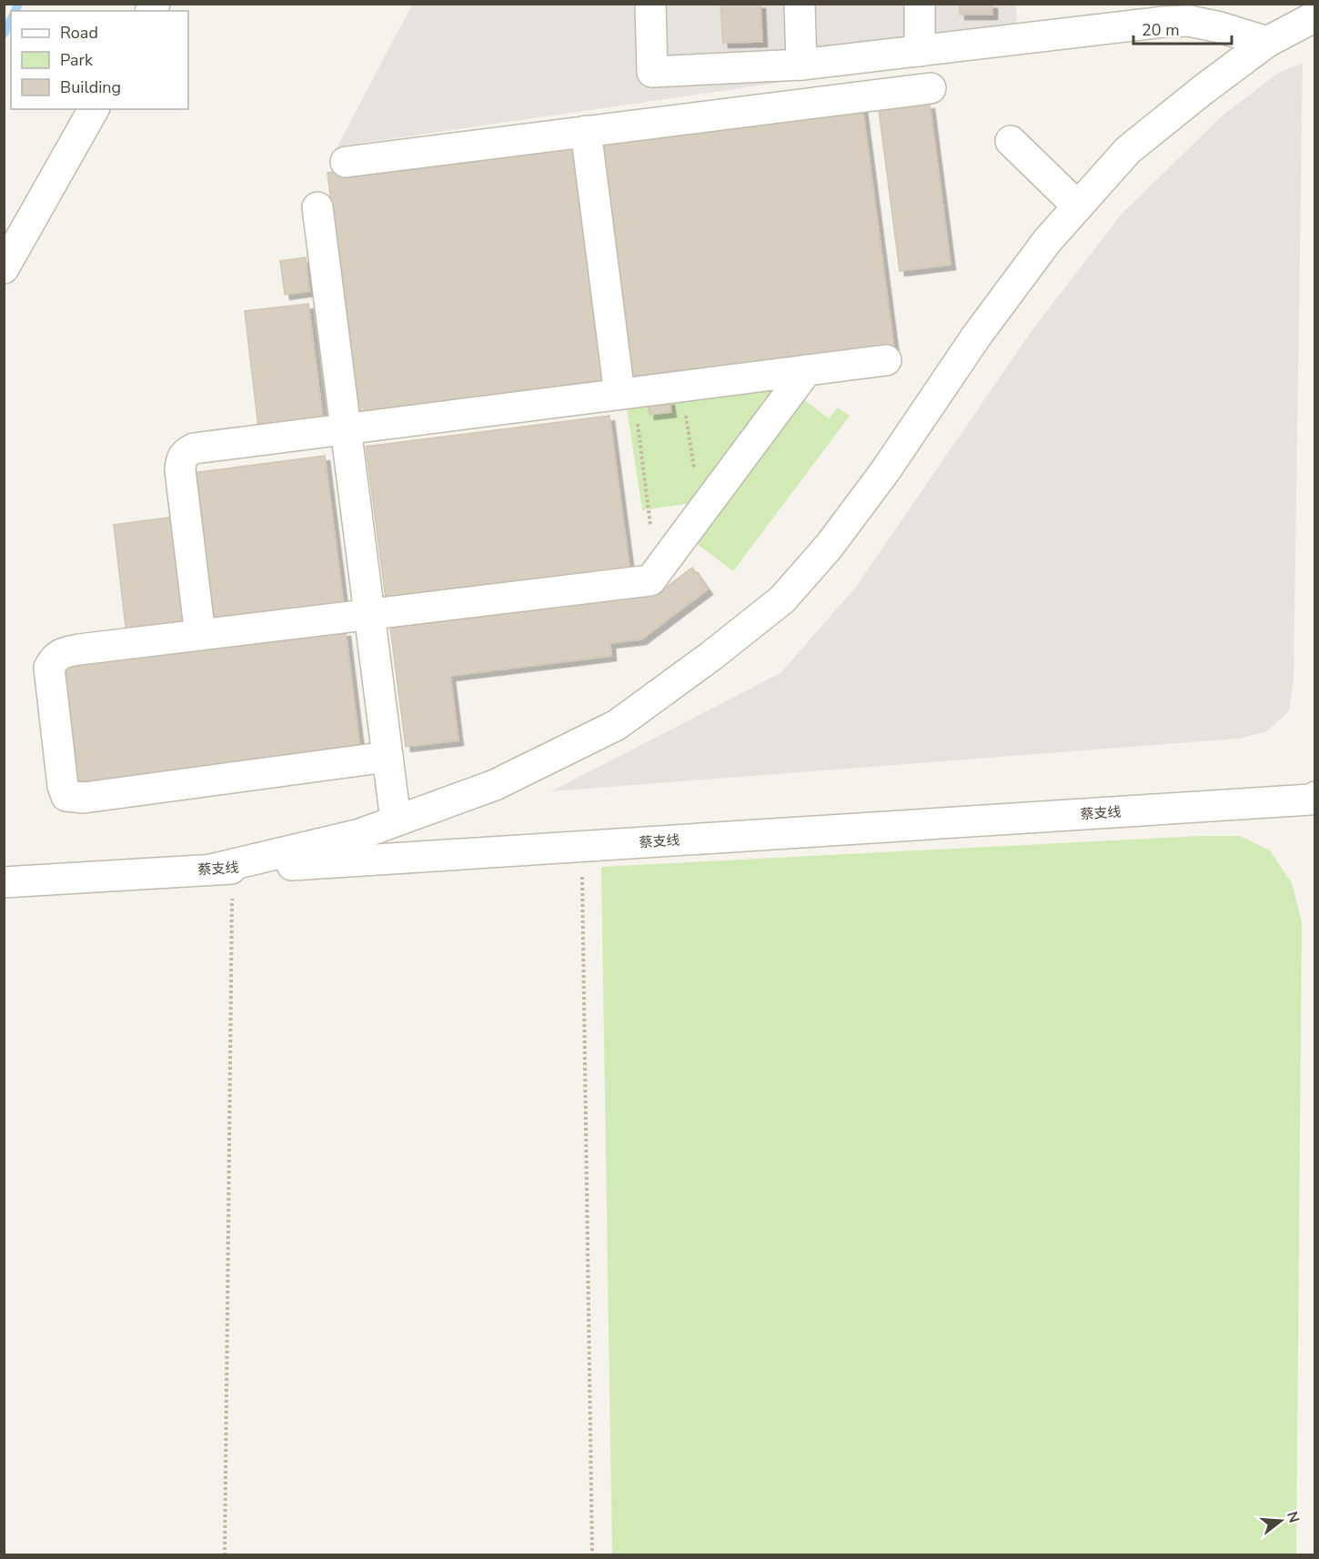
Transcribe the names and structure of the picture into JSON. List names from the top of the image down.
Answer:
{
  "streets": {
    "street": ["蔡支线"]
  },
  "legend": ["Road", "Park", "Building"],
  "scale_bar": "20 m",
  "north": "right"
}
